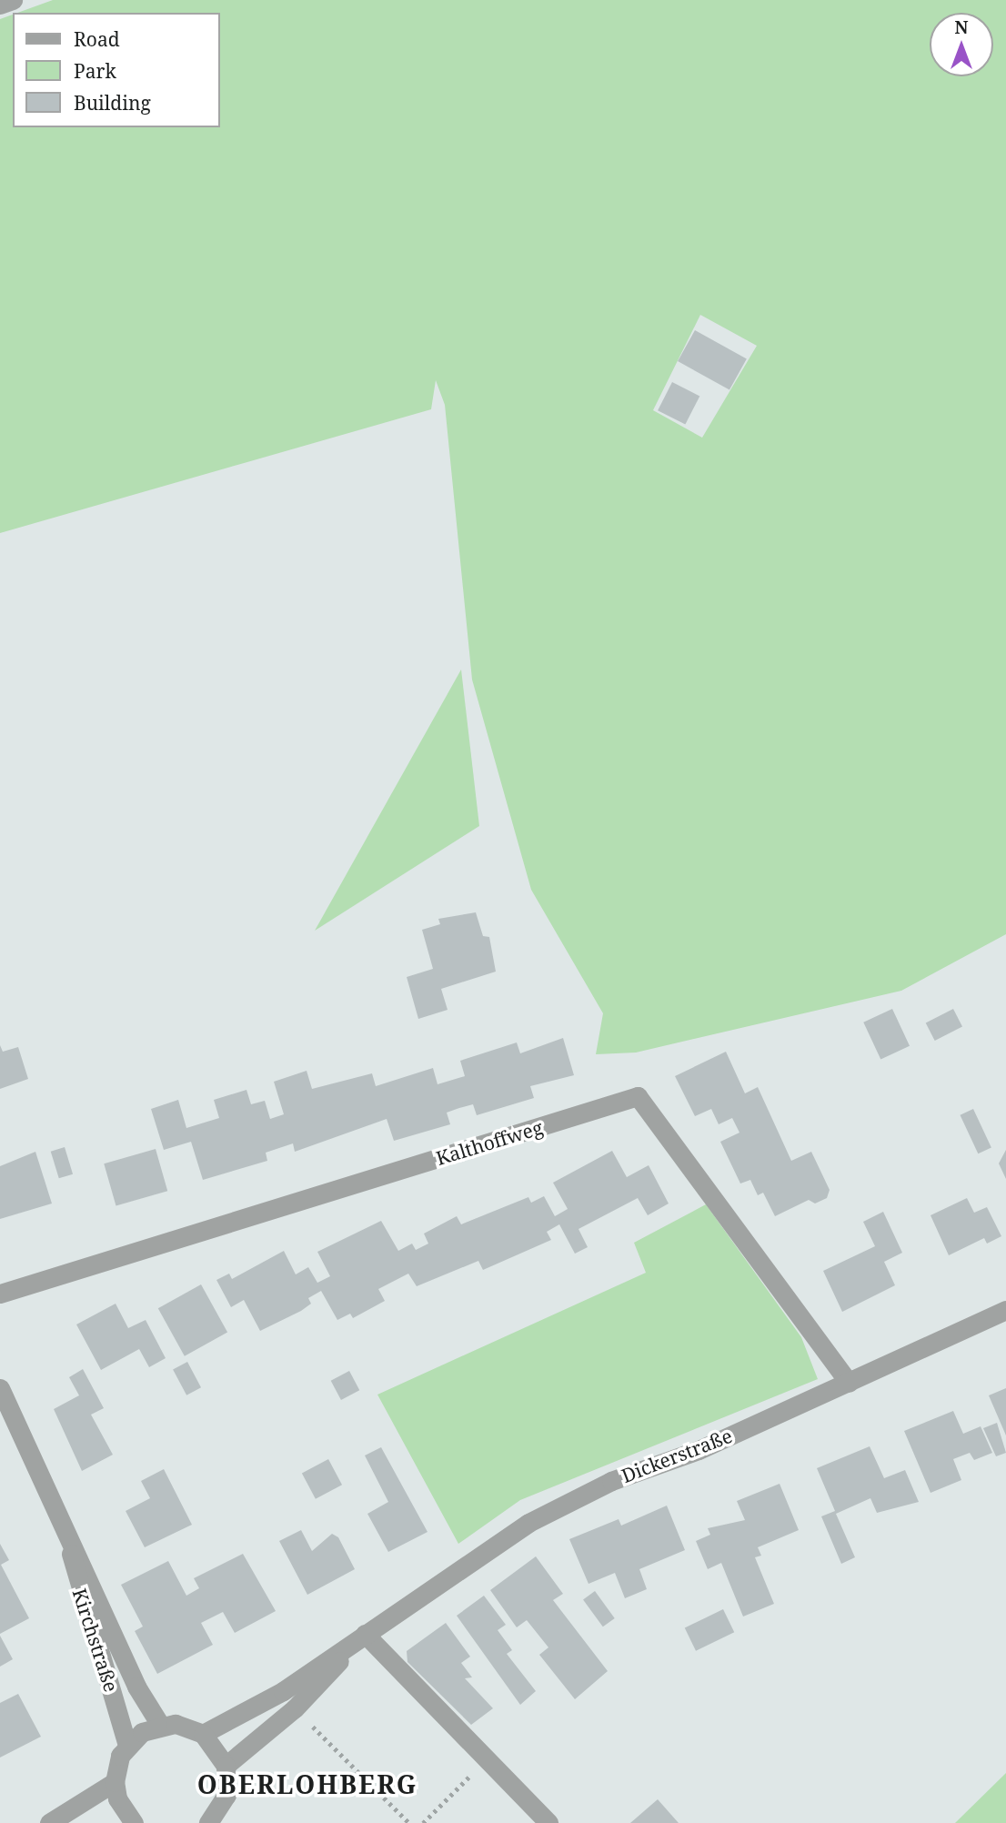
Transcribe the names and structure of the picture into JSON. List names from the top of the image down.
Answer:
{
  "streets": {
    "street": ["Kalthoffweg", "Dickerstraße", "Kirchstraße"]
  },
  "crossings": [
    ["Kalthoffweg", "Dickerstraße"]
  ],
  "districts": ["OBERLOHBERG"],
  "legend": ["Road", "Park", "Building"],
  "north": "top"
}
